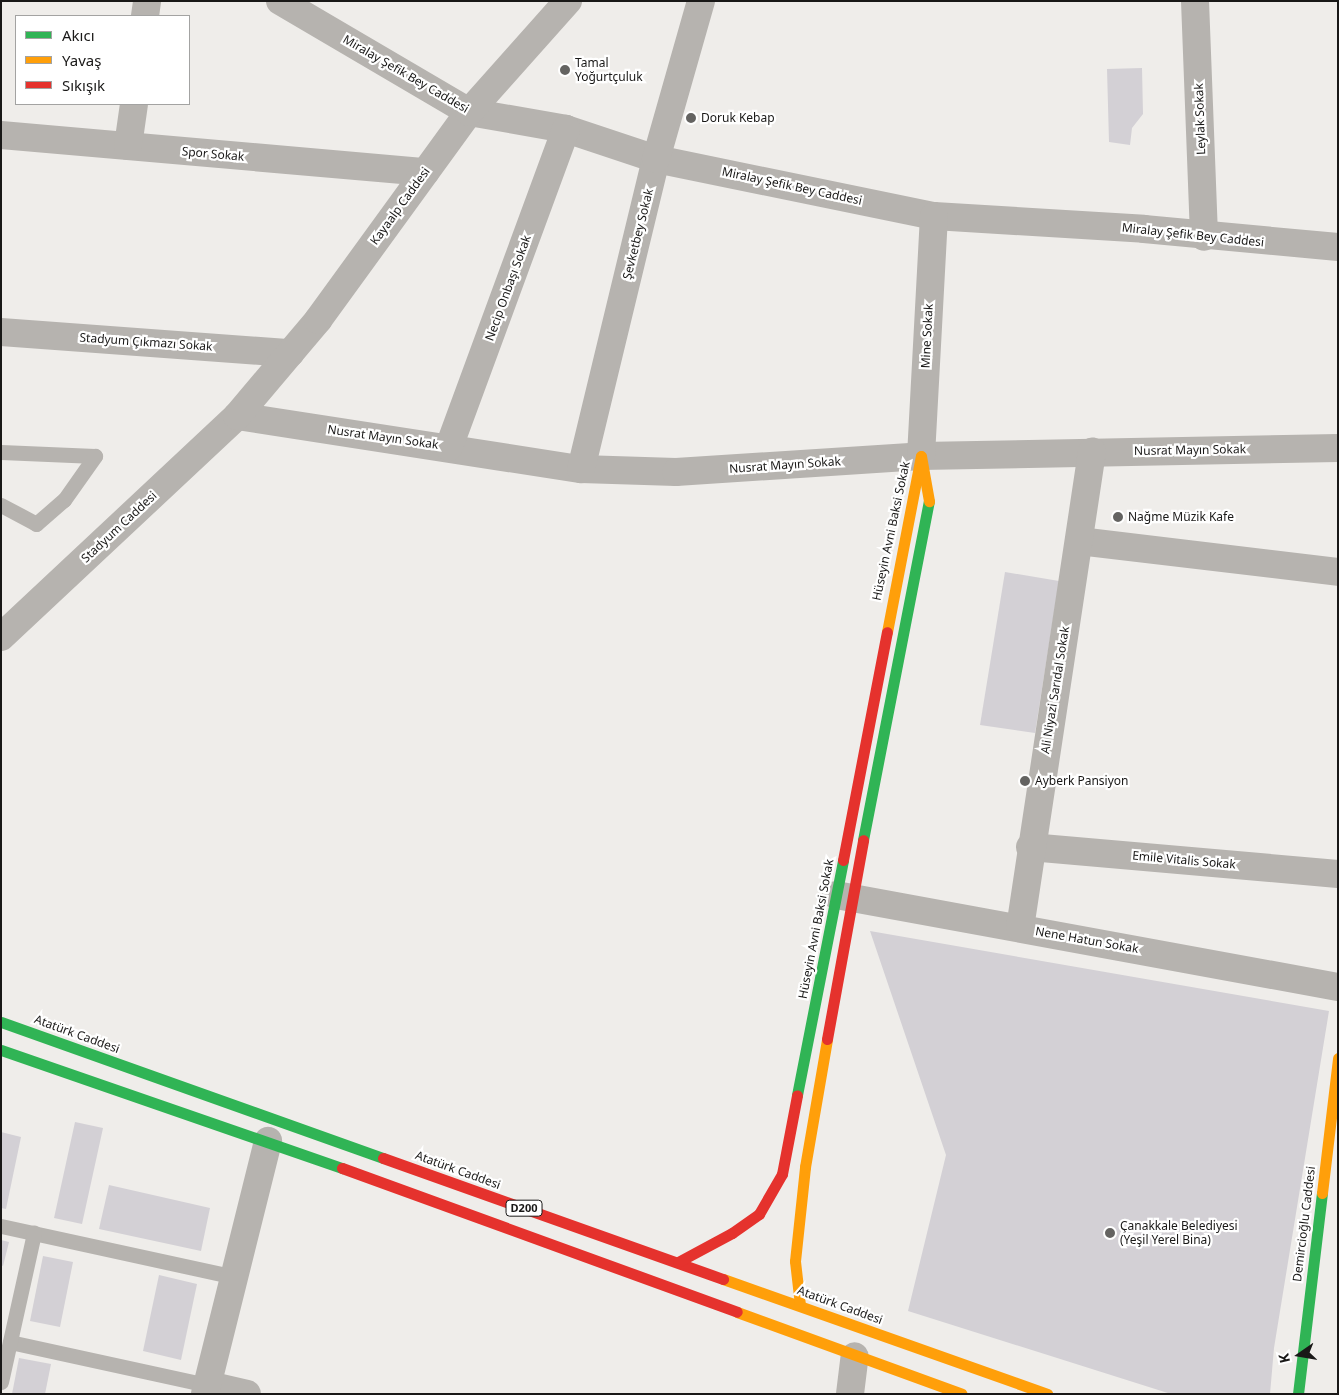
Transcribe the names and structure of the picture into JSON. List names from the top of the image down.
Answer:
{
  "streets": {
    "main road": [
      "Hüseyin Avni Baksi Sokak",
      "Atatürk Caddesi",
      "D200",
      "Demircioğlu Caddesi"
    ],
    "street": [
      "Miralay Şefik Bey Caddesi",
      "Leylak Sokak",
      "Spor Sokak",
      "Kayaalp Caddesi",
      "Şevketbey Sokak",
      "Necip Onbaşı Sokak",
      "Mine Sokak",
      "Stadyum Çıkmazı Sokak",
      "Nusrat Mayın Sokak",
      "Stadyum Caddesi",
      "Ali Niyazi Sarıdal Sokak",
      "Emile Vitalis Sokak",
      "Nene Hatun Sokak"
    ]
  },
  "crossings": [
    ["Miralay Şefik Bey Caddesi", "Leylak Sokak"],
    ["Miralay Şefik Bey Caddesi", "Kayaalp Caddesi"],
    ["Miralay Şefik Bey Caddesi", "Şevketbey Sokak"],
    ["Miralay Şefik Bey Caddesi", "Necip Onbaşı Sokak"],
    ["Miralay Şefik Bey Caddesi", "Mine Sokak"],
    ["Spor Sokak", "Kayaalp Caddesi"],
    ["Kayaalp Caddesi", "Stadyum Çıkmazı Sokak"],
    ["Kayaalp Caddesi", "Nusrat Mayın Sokak"],
    ["Kayaalp Caddesi", "Stadyum Caddesi"],
    ["Şevketbey Sokak", "Nusrat Mayın Sokak"],
    ["Necip Onbaşı Sokak", "Nusrat Mayın Sokak"],
    ["Mine Sokak", "Nusrat Mayın Sokak"],
    ["Mine Sokak", "Hüseyin Avni Baksi Sokak"],
    ["Nusrat Mayın Sokak", "Stadyum Caddesi"],
    ["Nusrat Mayın Sokak", "Hüseyin Avni Baksi Sokak"],
    ["Nusrat Mayın Sokak", "Ali Niyazi Sarıdal Sokak"],
    ["Hüseyin Avni Baksi Sokak", "Nene Hatun Sokak"],
    ["Hüseyin Avni Baksi Sokak", "Atatürk Caddesi"],
    ["Ali Niyazi Sarıdal Sokak", "Emile Vitalis Sokak"],
    ["Ali Niyazi Sarıdal Sokak", "Nene Hatun Sokak"]
  ],
  "places": [
    "Tamal Yoğurtçuluk",
    "Doruk Kebap",
    "Nağme Müzik Kafe",
    "Ayberk Pansiyon",
    "Çanakkale Belediyesi (Yeşil Yerel Bina)"
  ],
  "legend": ["Akıcı", "Yavaş", "Sıkışık"],
  "north": "left"
}
